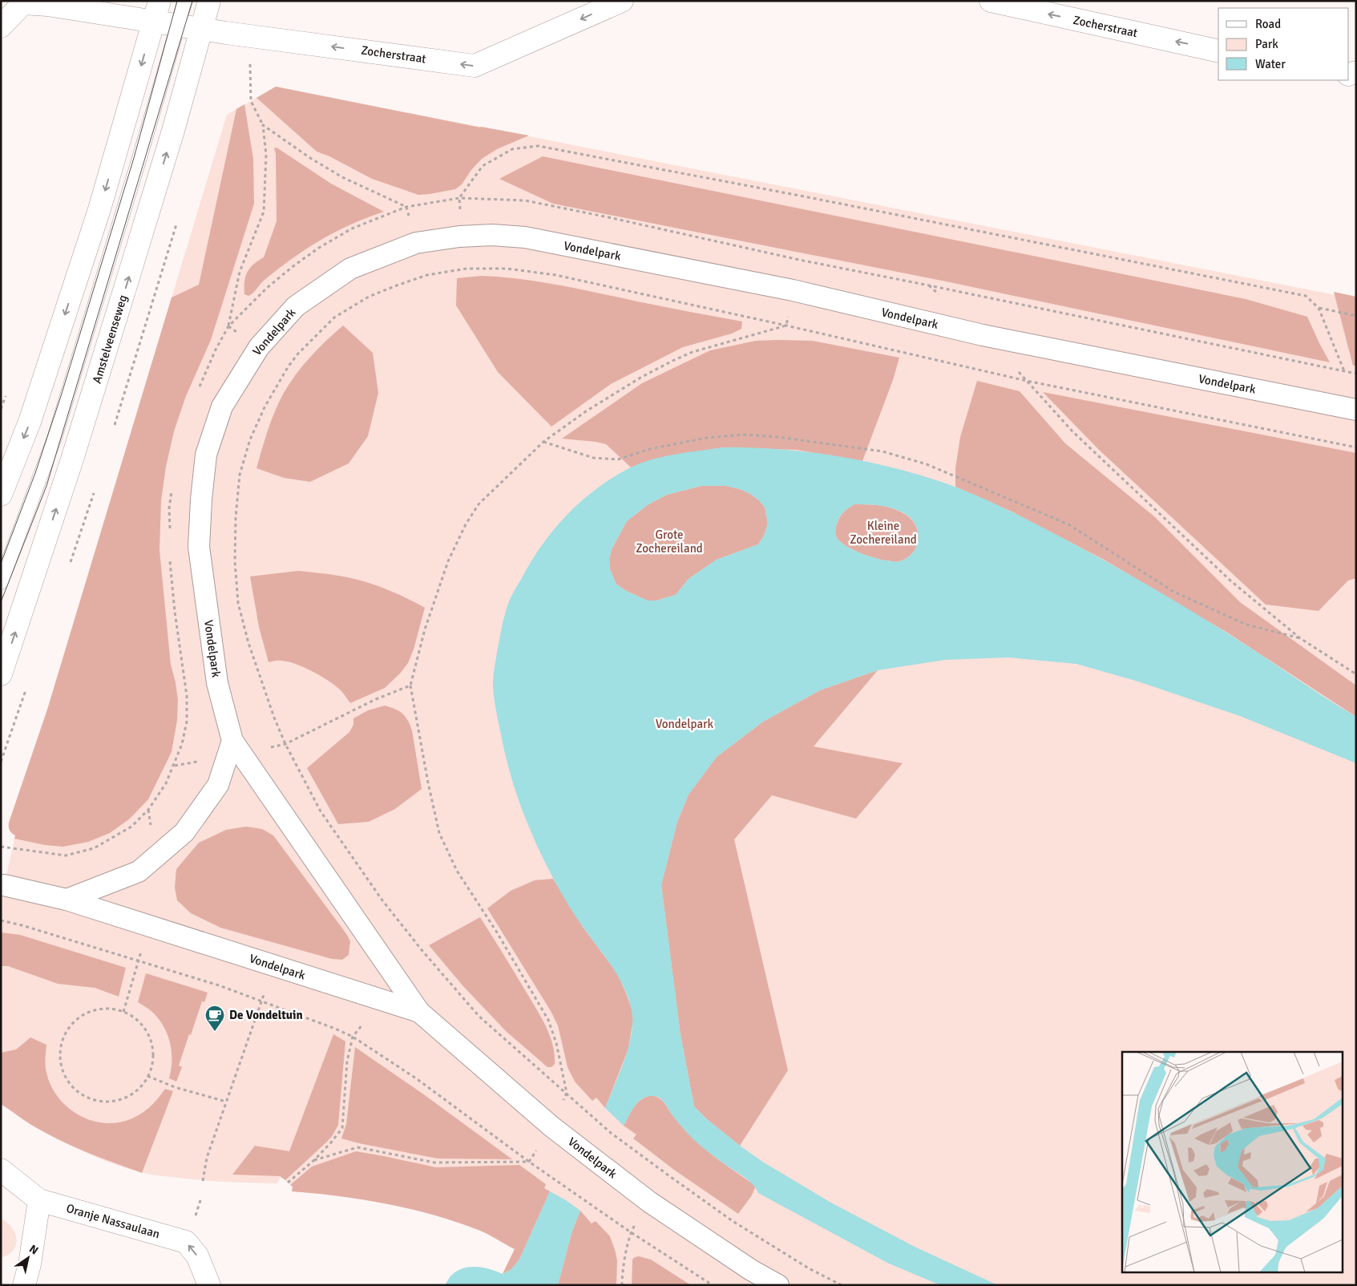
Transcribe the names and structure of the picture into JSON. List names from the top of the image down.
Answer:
{
  "streets": {
    "street": [
      "Zocherstraat",
      "Vondelpark",
      "Amstelveenseweg",
      "Oranje Nassaulaan"
    ]
  },
  "crossings": [
    ["Zocherstraat", "Amstelveenseweg"]
  ],
  "one_way": ["Zocherstraat", "Oranje Nassaulaan"],
  "parks": ["Kleine Zochereiland", "Grote Zochereiland", "Vondelpark"],
  "places": {
    "cafe": ["De Vondeltuin"]
  },
  "legend": ["Road", "Park", "Water"],
  "north": "top right"
}
